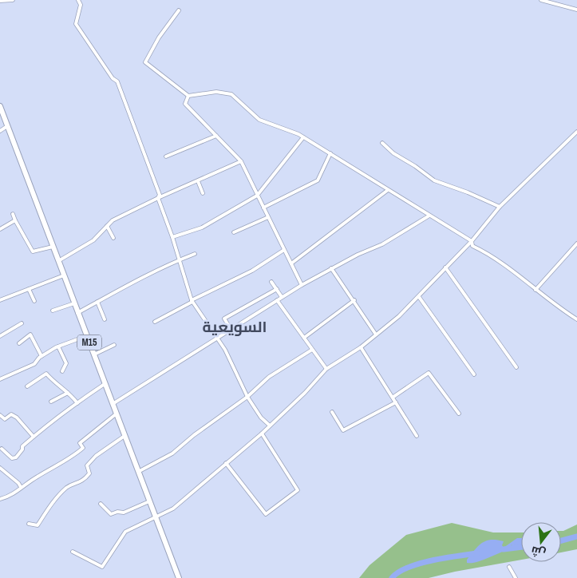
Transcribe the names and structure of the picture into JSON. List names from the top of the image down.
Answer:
{
  "streets": {
    "highway": ["M15"]
  },
  "districts": ["السويعية"],
  "north": "bottom"
}
